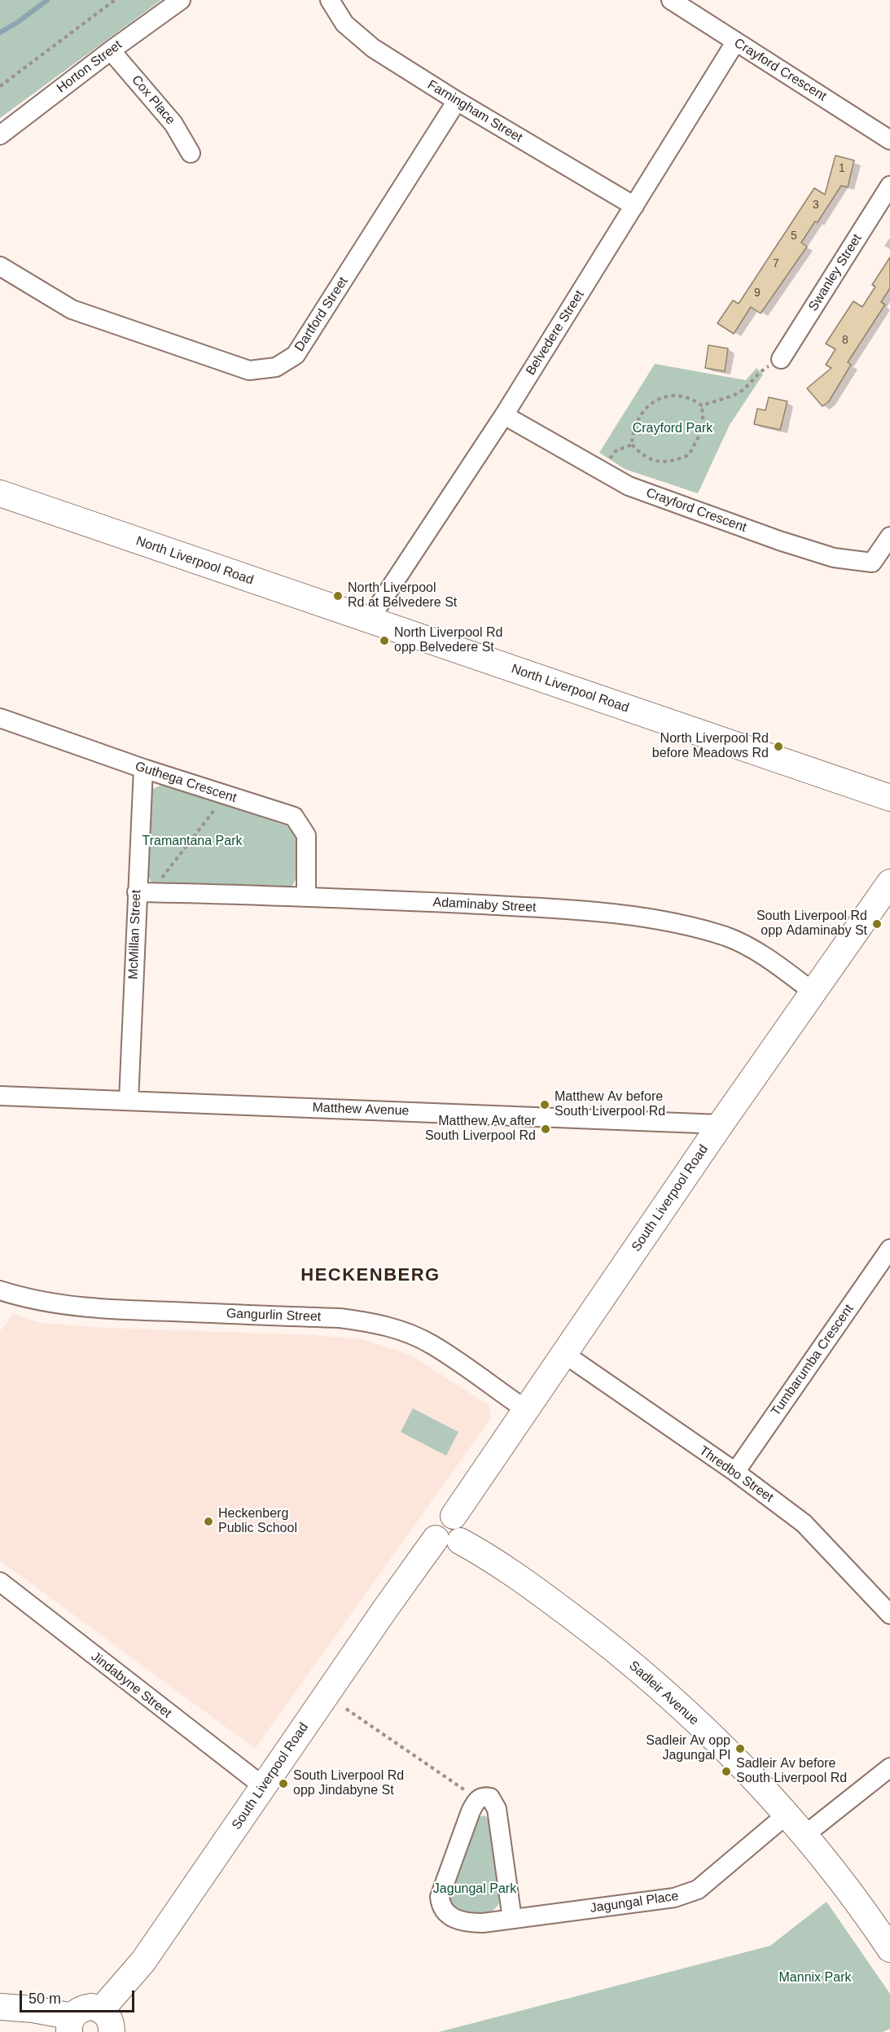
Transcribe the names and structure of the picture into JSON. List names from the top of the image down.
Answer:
{
  "streets": {
    "main road": ["North Liverpool Road", "South Liverpool Road", "Sadleir Avenue"],
    "street": [
      "Horton Street",
      "Crayford Crescent",
      "Cox Place",
      "Farningham Street",
      "Swanley Street",
      "Dartford Street",
      "Belvedere Street",
      "Guthega Crescent",
      "Adaminaby Street",
      "McMillan Street",
      "Matthew Avenue",
      "Gangurlin Street",
      "Tumbarumba Crescent",
      "Thredbo Street",
      "Jindabyne Street",
      "Jagungal Place"
    ]
  },
  "crossings": [
    ["Horton Street", "Cox Place"],
    ["Crayford Crescent", "Belvedere Street"],
    ["Farningham Street", "Dartford Street"],
    ["Farningham Street", "Belvedere Street"],
    ["Belvedere Street", "North Liverpool Road"],
    ["Guthega Crescent", "Adaminaby Street"],
    ["Guthega Crescent", "McMillan Street"],
    ["Adaminaby Street", "McMillan Street"],
    ["Adaminaby Street", "South Liverpool Road"],
    ["McMillan Street", "Matthew Avenue"],
    ["Matthew Avenue", "South Liverpool Road"],
    ["South Liverpool Road", "Gangurlin Street"],
    ["South Liverpool Road", "Thredbo Street"],
    ["South Liverpool Road", "Jindabyne Street"],
    ["South Liverpool Road", "Sadleir Avenue"],
    ["Tumbarumba Crescent", "Thredbo Street"],
    ["Sadleir Avenue", "Jagungal Place"]
  ],
  "districts": ["HECKENBERG"],
  "parks": [
    "Crayford Park",
    "Tramantana Park",
    "Jagungal Park",
    "Mannix Park"
  ],
  "places": [
    "North Liverpool Rd at Belvedere St",
    "North Liverpool Rd opp Belvedere St",
    "North Liverpool Rd before Meadows Rd",
    "South Liverpool Rd opp Adaminaby St",
    "Matthew Av before South Liverpool Rd",
    "Matthew Av after South Liverpool Rd",
    "Heckenberg Public School",
    "Sadleir Av opp Jagungal Pl",
    "Sadleir Av before South Liverpool Rd",
    "South Liverpool Rd opp Jindabyne St"
  ],
  "house_numbers": [
    "1",
    "3",
    "5",
    "7",
    "9",
    "8"
  ],
  "scale_bar": "50 m"
}
